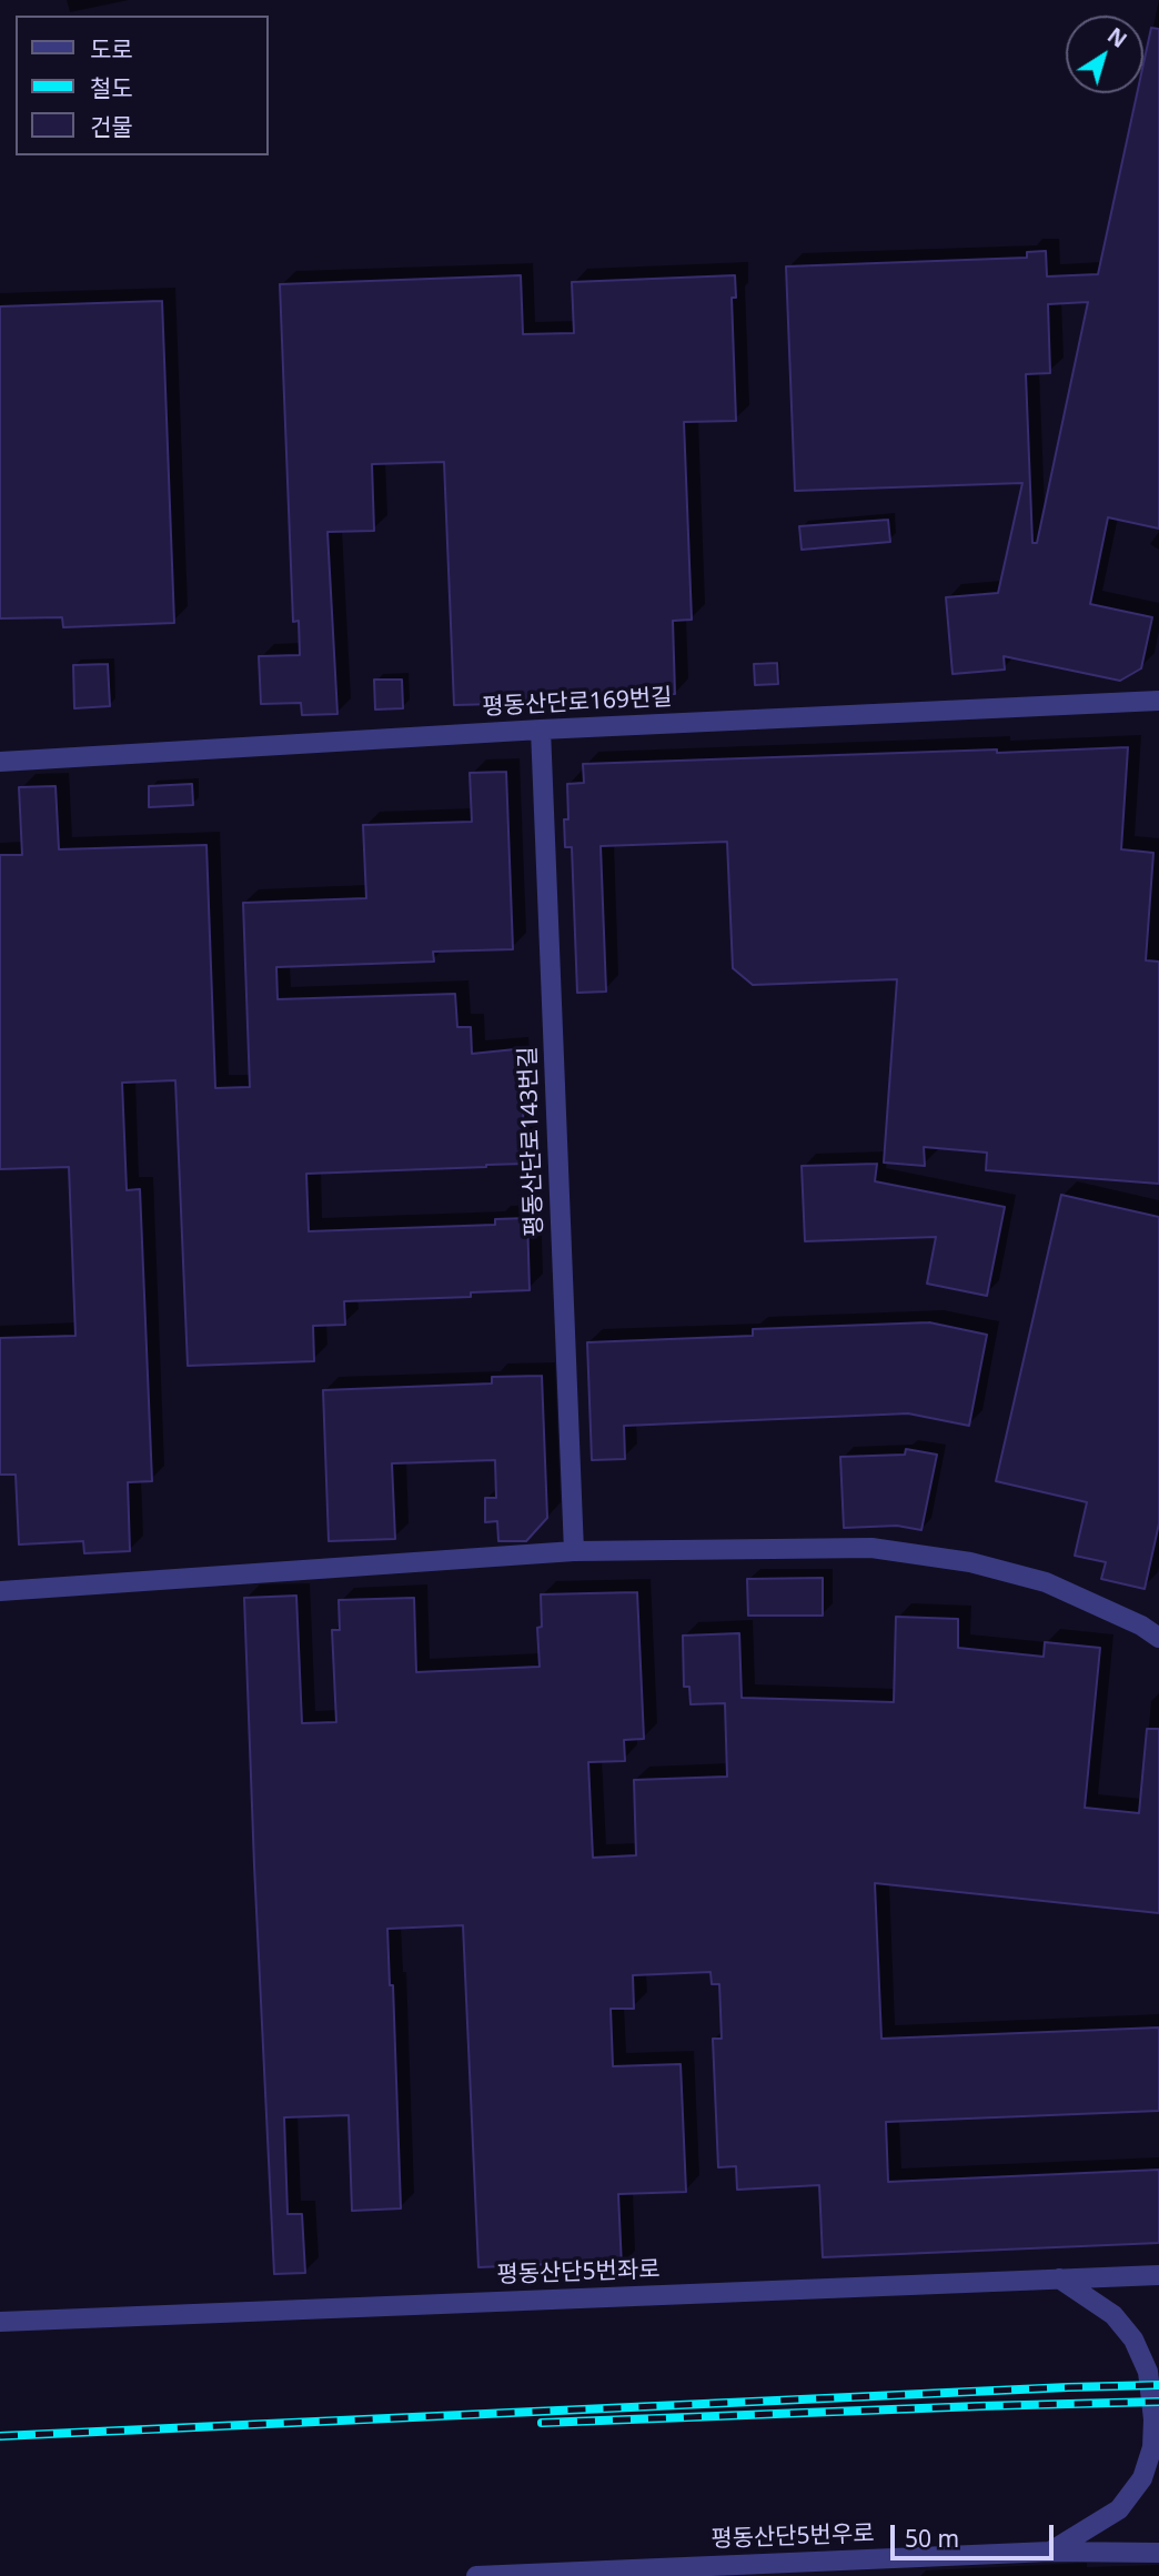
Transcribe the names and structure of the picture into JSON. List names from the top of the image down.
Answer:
{
  "streets": {
    "street": [
      "평동산단로169번길",
      "평동산단로143번길",
      "평동산단5번좌로",
      "평동산단5번우로"
    ]
  },
  "crossings": [
    ["평동산단로169번길", "평동산단로143번길"]
  ],
  "legend": ["도로", "철도", "건물"],
  "scale_bar": "50 m",
  "north": "top right"
}
